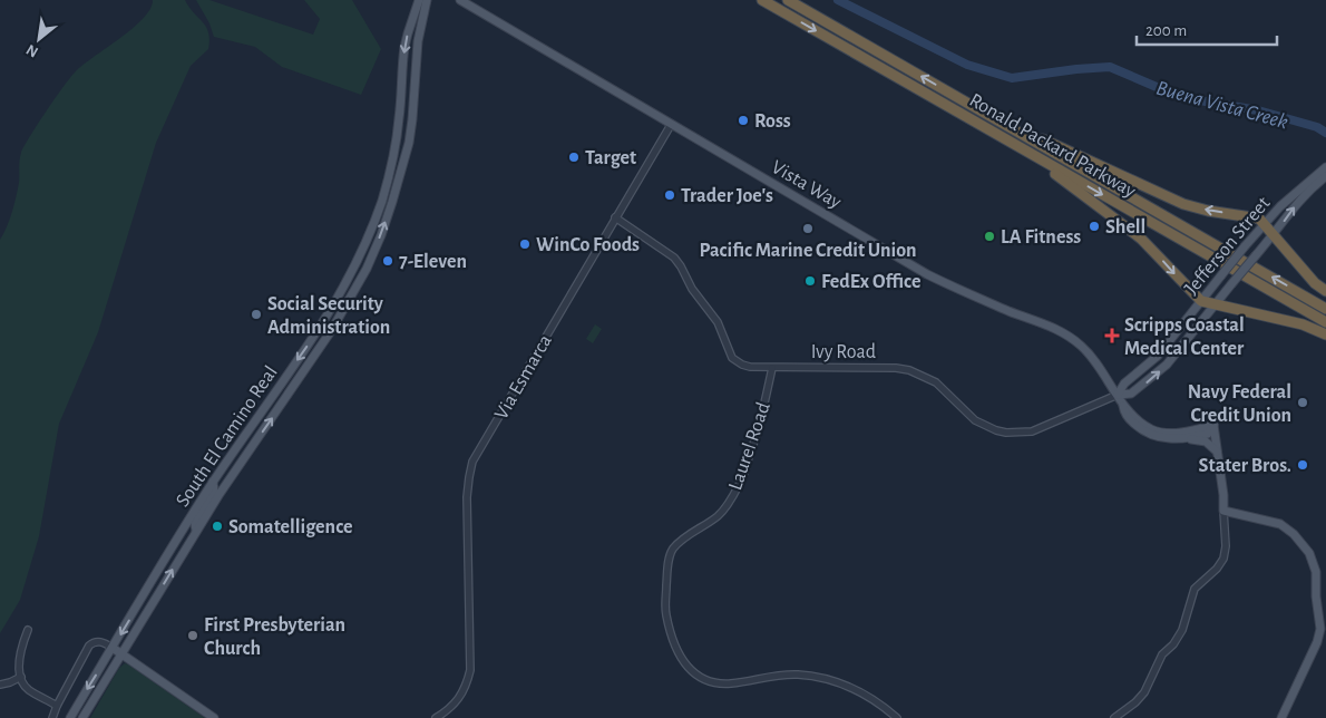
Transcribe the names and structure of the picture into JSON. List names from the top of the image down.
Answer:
{
  "streets": {
    "highway": ["Ronald Packard Parkway"],
    "main road": ["Vista Way", "Jefferson Street", "South El Camino Real"],
    "street": ["Ivy Road", "Via Esmarca", "Laurel Road"]
  },
  "crossings": [
    ["Vista Way", "Jefferson Street"],
    ["Vista Way", "Ivy Road"],
    ["Vista Way", "Via Esmarca"],
    ["Jefferson Street", "Ivy Road"],
    ["Ivy Road", "Via Esmarca"],
    ["Ivy Road", "Laurel Road"]
  ],
  "water": ["Buena Vista Creek"],
  "places": {
    "other": [
      "Ross",
      "Target",
      "Trader Joe's",
      "Shell",
      "Pacific Marine Credit Union",
      "LA Fitness",
      "WinCo Foods",
      "7-Eleven",
      "FedEx Office",
      "Social Security Administration",
      "Navy Federal Credit Union",
      "Stater Bros.",
      "Somatelligence",
      "First Presbyterian Church"
    ],
    "health": ["Scripps Coastal Medical Center"]
  },
  "scale_bar": "200 m",
  "north": "bottom left"
}
